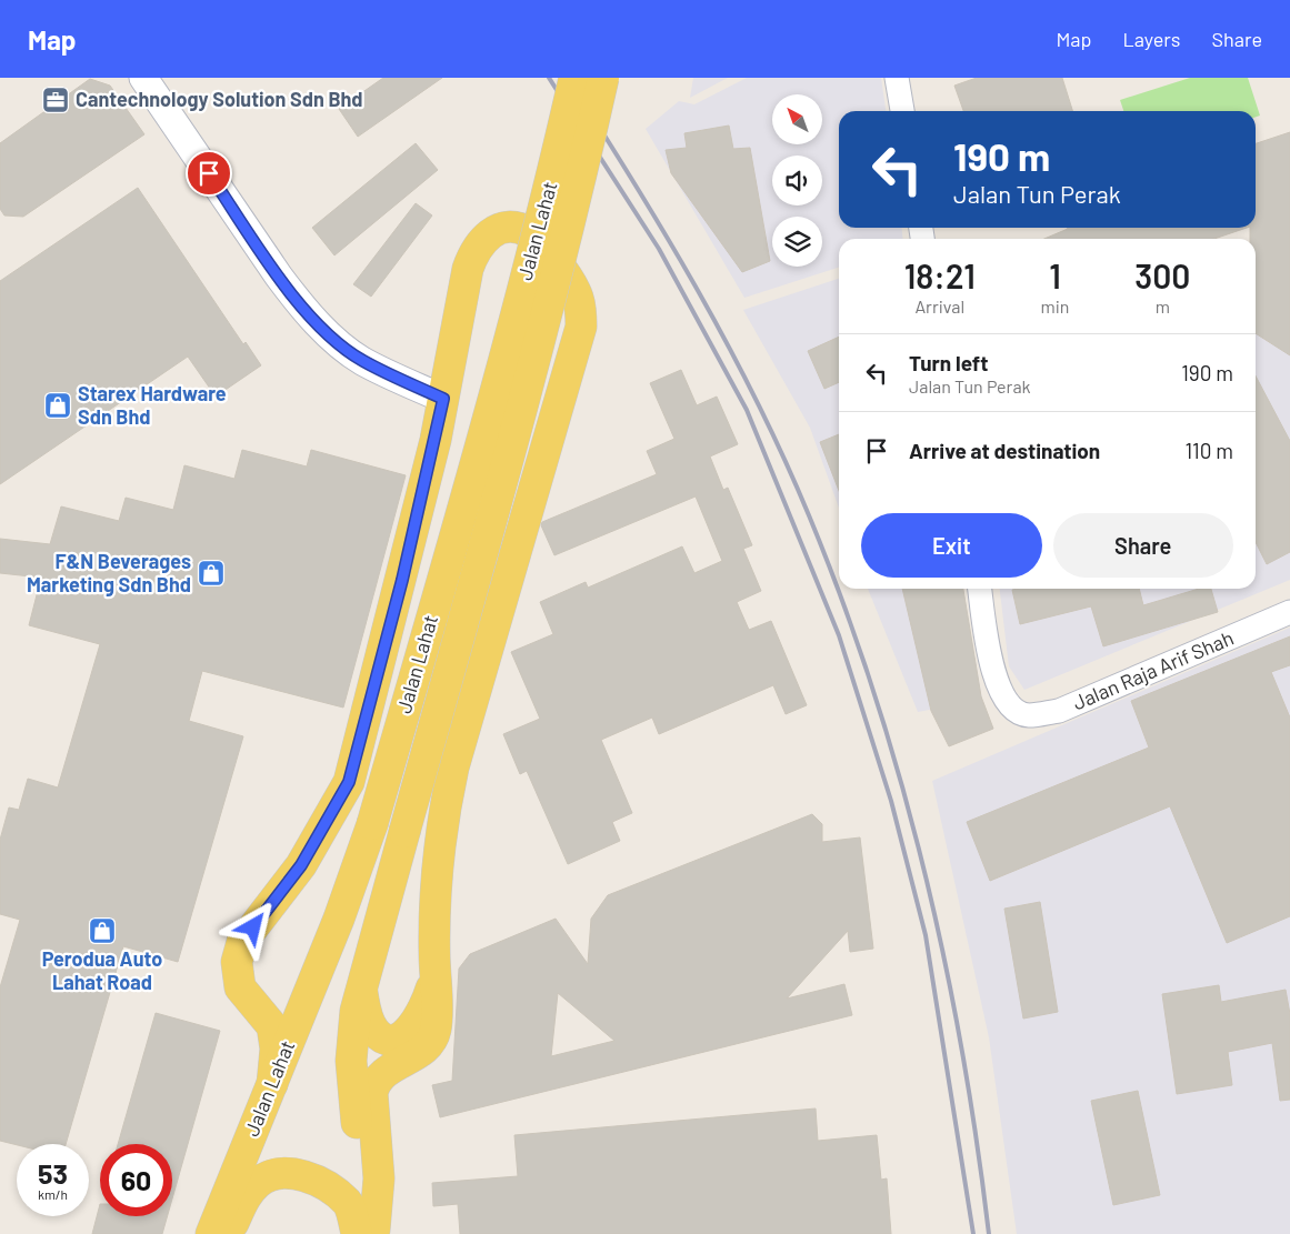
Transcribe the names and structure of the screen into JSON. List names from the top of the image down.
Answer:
{
  "streets": {
    "main road": ["Jalan Lahat"],
    "street": ["Jalan Raja Arif Shah"]
  },
  "places": {
    "office": ["Cantechnology Solution Sdn Bhd"],
    "shop": ["Starex Hardware Sdn Bhd", "F&N Beverages Marketing Sdn Bhd", "Perodua Auto Lahat Road"]
  },
  "north": "top left",
  "page": {
    "header": "Map",
    "nav": ["Map", "Layers", "Share"],
    "turn": ["190 m", "Jalan Tun Perak"],
    "eta": [
      "18:21",
      "Arrival",
      "1",
      "min",
      "300",
      "m"
    ],
    "list": [
      {
        "name": "Turn left",
        "note": "Jalan Tun Perak",
        "value": "190 m"
      },
      {
        "name": "Arrive at destination",
        "value": "110 m"
      }
    ],
    "buttons": ["Exit", "Share"],
    "speed": "53 km/h",
    "limit": "60"
  }
}
